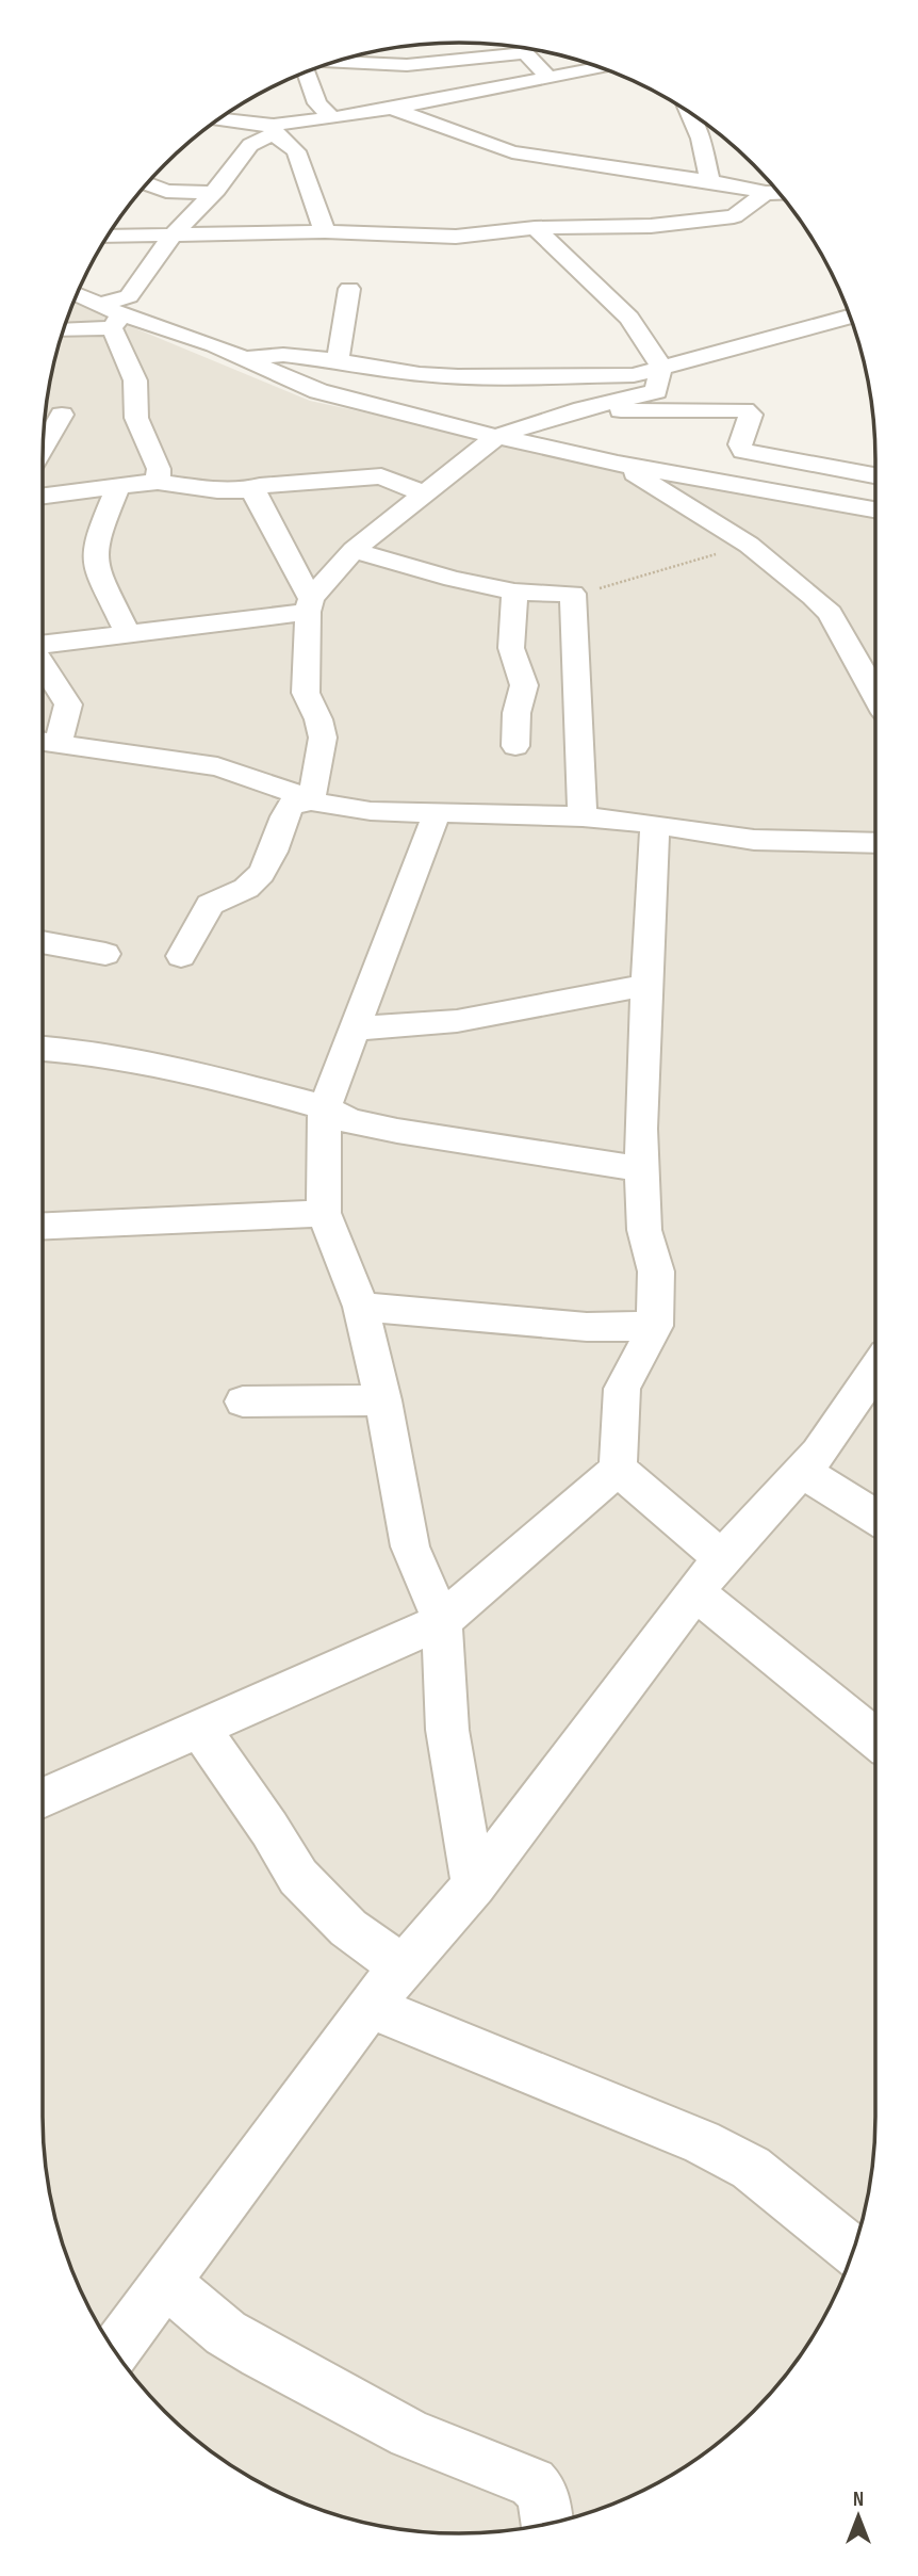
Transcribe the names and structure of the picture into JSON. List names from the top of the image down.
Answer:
{
  "north": "top"
}
